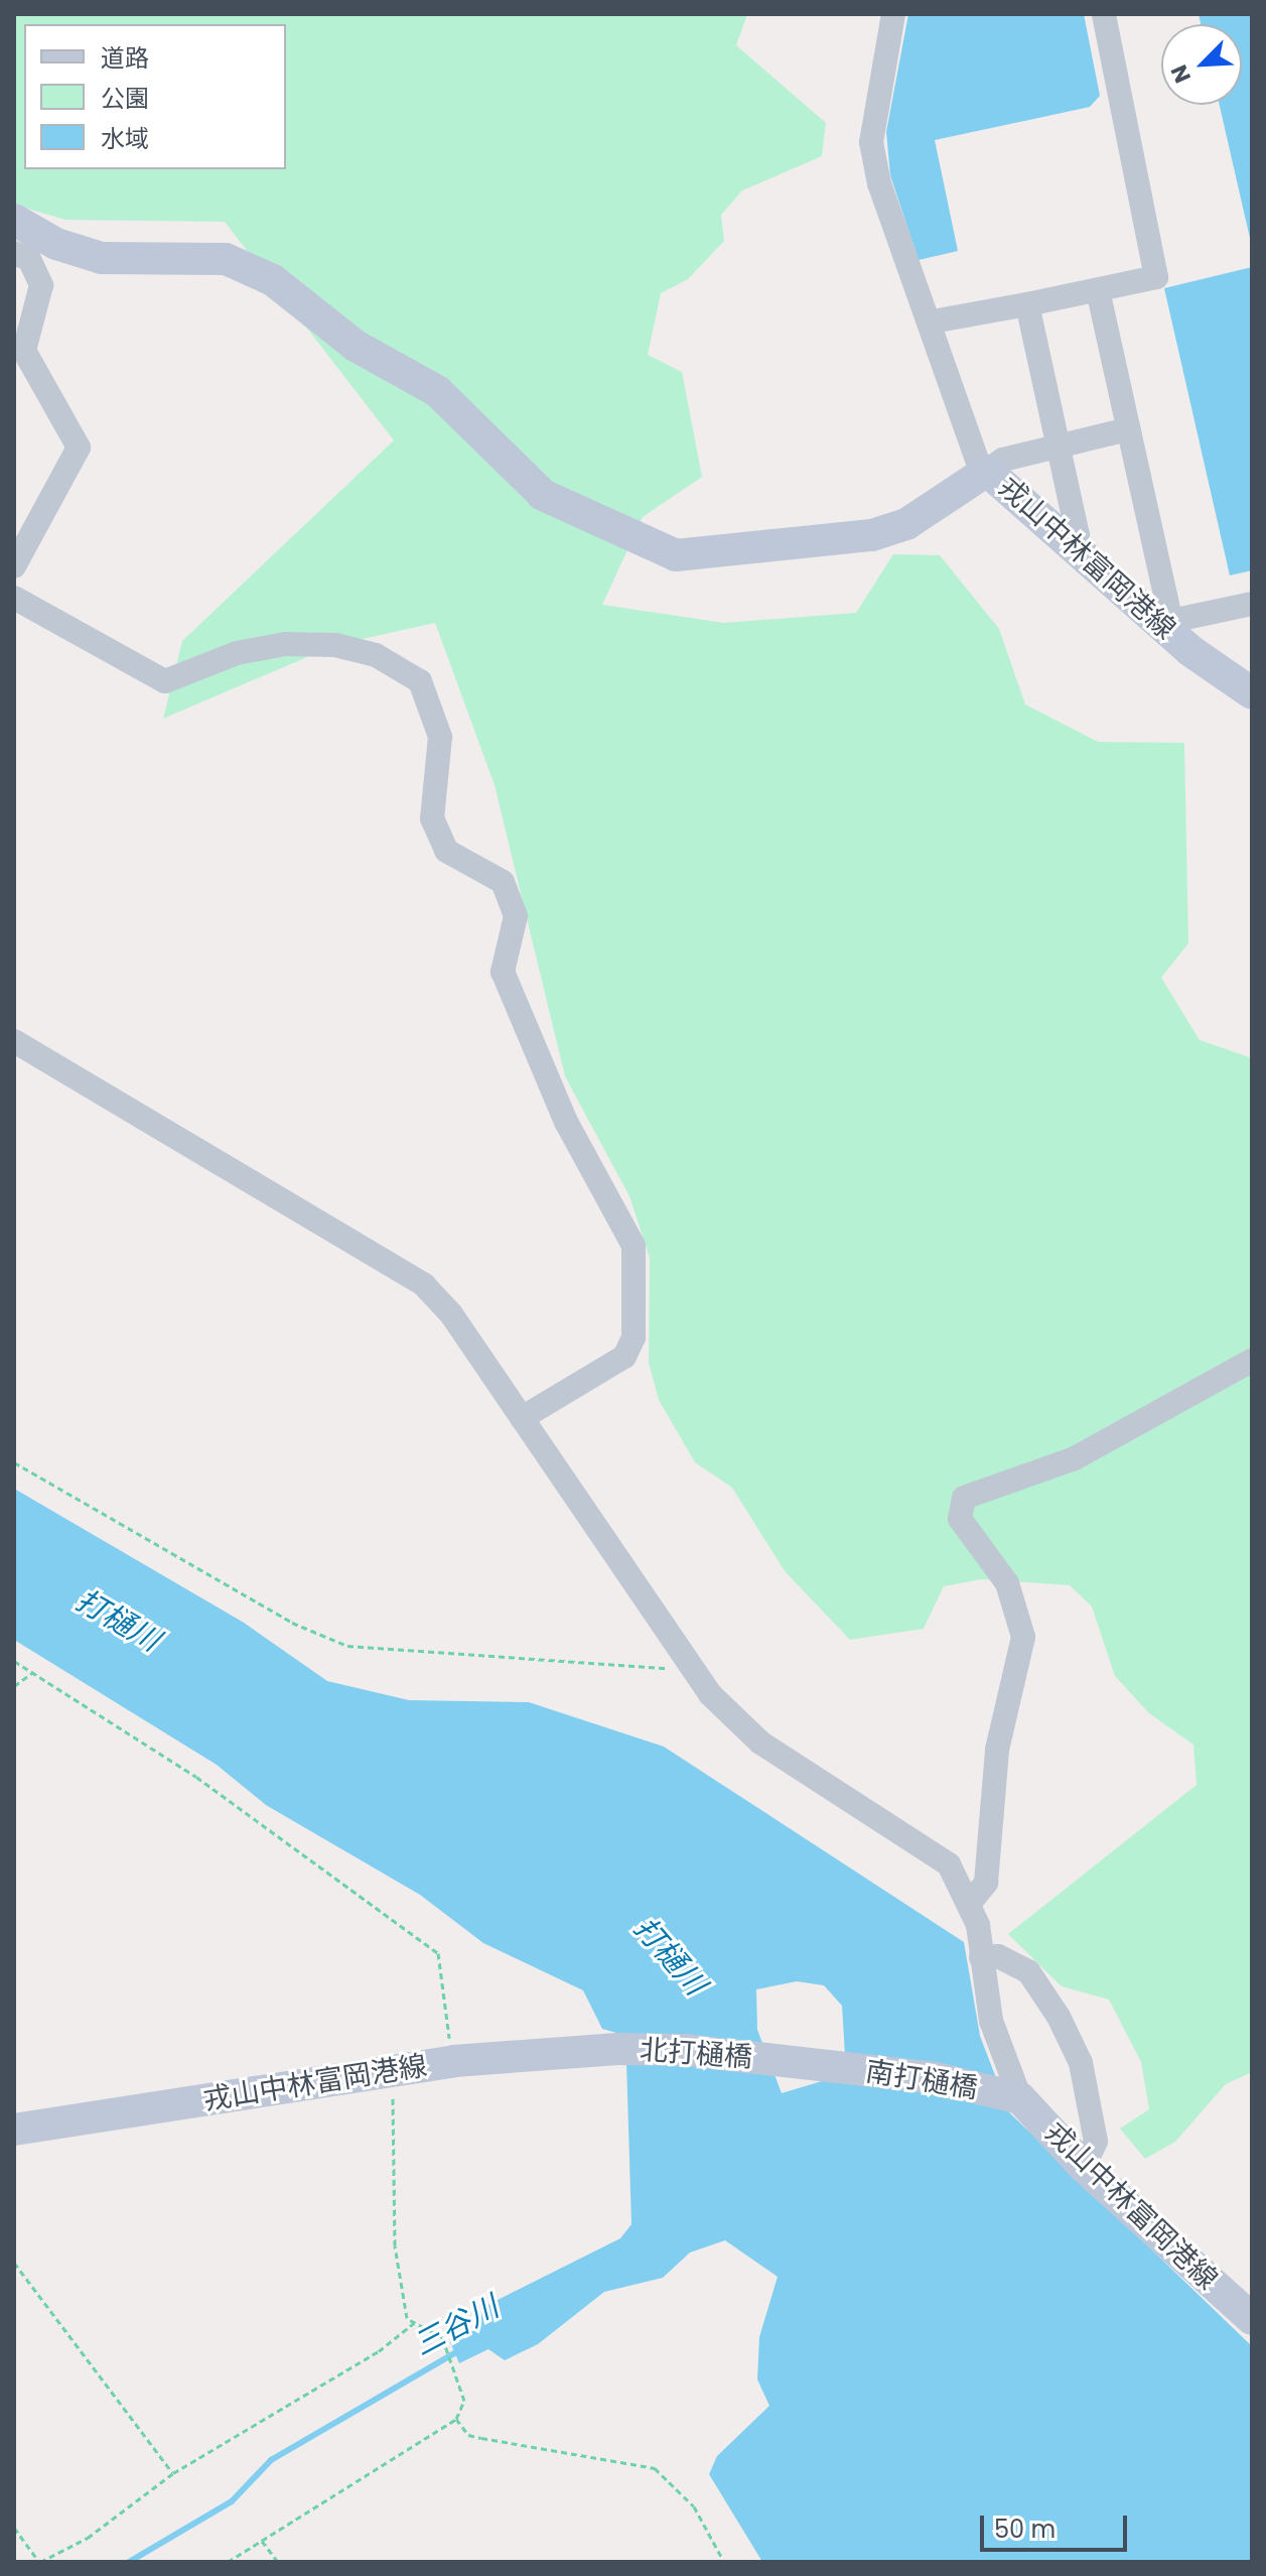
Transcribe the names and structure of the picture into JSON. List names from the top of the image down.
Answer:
{
  "streets": {
    "main road": ["戎山中林富岡港線", "北打樋橋", "南打樋橋"]
  },
  "crossings": [
    ["戎山中林富岡港線", "北打樋橋"],
    ["戎山中林富岡港線", "南打樋橋"],
    ["北打樋橋", "南打樋橋"]
  ],
  "water": ["打樋川", "三谷川"],
  "legend": ["道路", "公園", "水域"],
  "scale_bar": "50 m",
  "north": "bottom left"
}
